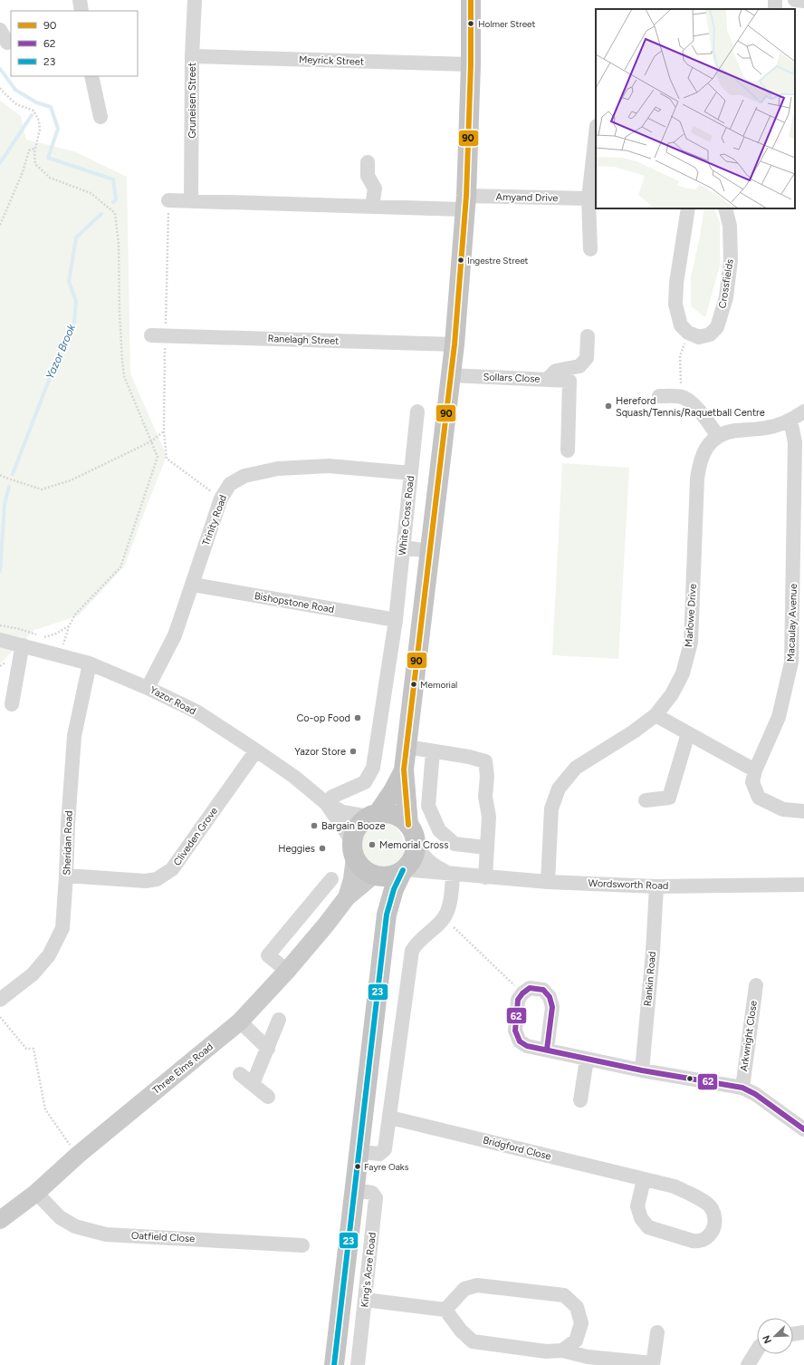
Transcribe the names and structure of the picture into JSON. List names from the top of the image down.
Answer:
{
  "streets": {
    "main road": ["Three Elms Road"],
    "street": [
      "Meyrick Street",
      "Gruneisen Street",
      "Amyand Drive",
      "Crossfields",
      "Ranelagh Street",
      "Sollars Close",
      "White Cross Road",
      "Trinity Road",
      "Bishopstone Road",
      "Marlowe Drive",
      "Macaulay Avenue",
      "Yazor Road",
      "Cliveden Grove",
      "Sheridan Road",
      "Wordsworth Road",
      "Rankin Road",
      "Arkwright Close",
      "Bridgford Close",
      "Oatfield Close",
      "King's Acre Road"
    ]
  },
  "crossings": [
    ["Meyrick Street", "Gruneisen Street"],
    ["White Cross Road", "Trinity Road"],
    ["White Cross Road", "Bishopstone Road"],
    ["White Cross Road", "Yazor Road"],
    ["Trinity Road", "Bishopstone Road"],
    ["Trinity Road", "Yazor Road"],
    ["Marlowe Drive", "Macaulay Avenue"],
    ["Marlowe Drive", "Wordsworth Road"],
    ["Yazor Road", "Cliveden Grove"],
    ["Yazor Road", "Sheridan Road"],
    ["Yazor Road", "Wordsworth Road"],
    ["Yazor Road", "Three Elms Road"],
    ["Cliveden Grove", "Sheridan Road"],
    ["Wordsworth Road", "Rankin Road"],
    ["Wordsworth Road", "Three Elms Road"],
    ["Three Elms Road", "Oatfield Close"]
  ],
  "water": ["Yazor Brook"],
  "places": [
    "Holmer Street",
    "Ingestre Street",
    "Hereford Squash/Tennis/Raquetball Centre",
    "Memorial",
    "Co-op Food",
    "Yazor Store",
    "Bargain Booze",
    "Memorial Cross",
    "Heggies",
    "Fayre Oaks"
  ],
  "lines": ["transit line 90", "transit line 23", "transit line 62"],
  "legend": ["90", "62", "23"],
  "north": "bottom left"
}
